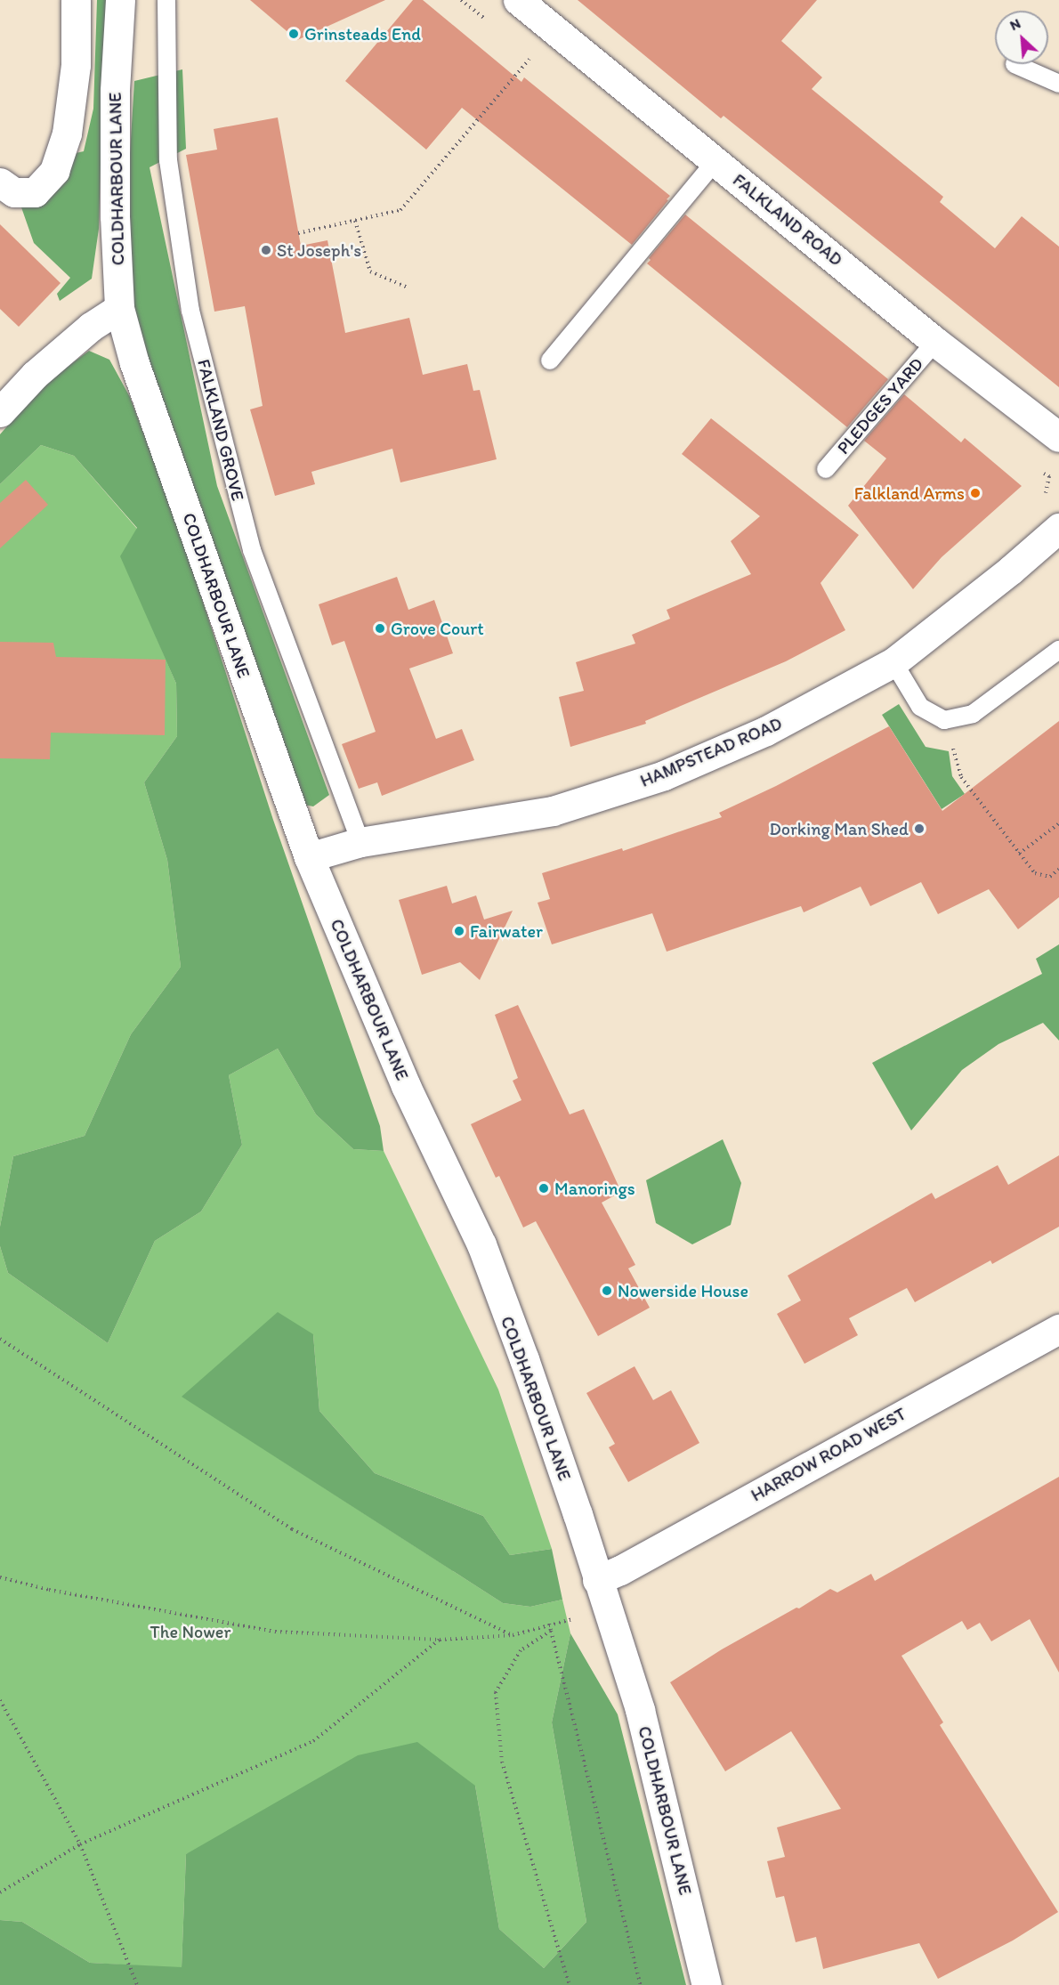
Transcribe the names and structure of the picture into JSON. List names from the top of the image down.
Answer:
{
  "streets": {
    "street": [
      "COLDHARBOUR LANE",
      "FALKLAND ROAD",
      "HAMPSTEAD ROAD",
      "HARROW ROAD WEST"
    ],
    "lane": ["PLEDGES YARD", "FALKLAND GROVE"]
  },
  "crossings": [
    ["COLDHARBOUR LANE", "HAMPSTEAD ROAD"],
    ["COLDHARBOUR LANE", "HARROW ROAD WEST"],
    ["FALKLAND ROAD", "PLEDGES YARD"],
    ["FALKLAND GROVE", "HAMPSTEAD ROAD"]
  ],
  "parks": ["The Nower"],
  "places": [
    "Grinsteads End",
    "St Joseph's",
    "Falkland Arms",
    "Grove Court",
    "Dorking Man Shed",
    "Fairwater",
    "Manorings",
    "Nowerside House"
  ],
  "north": "top left"
}
